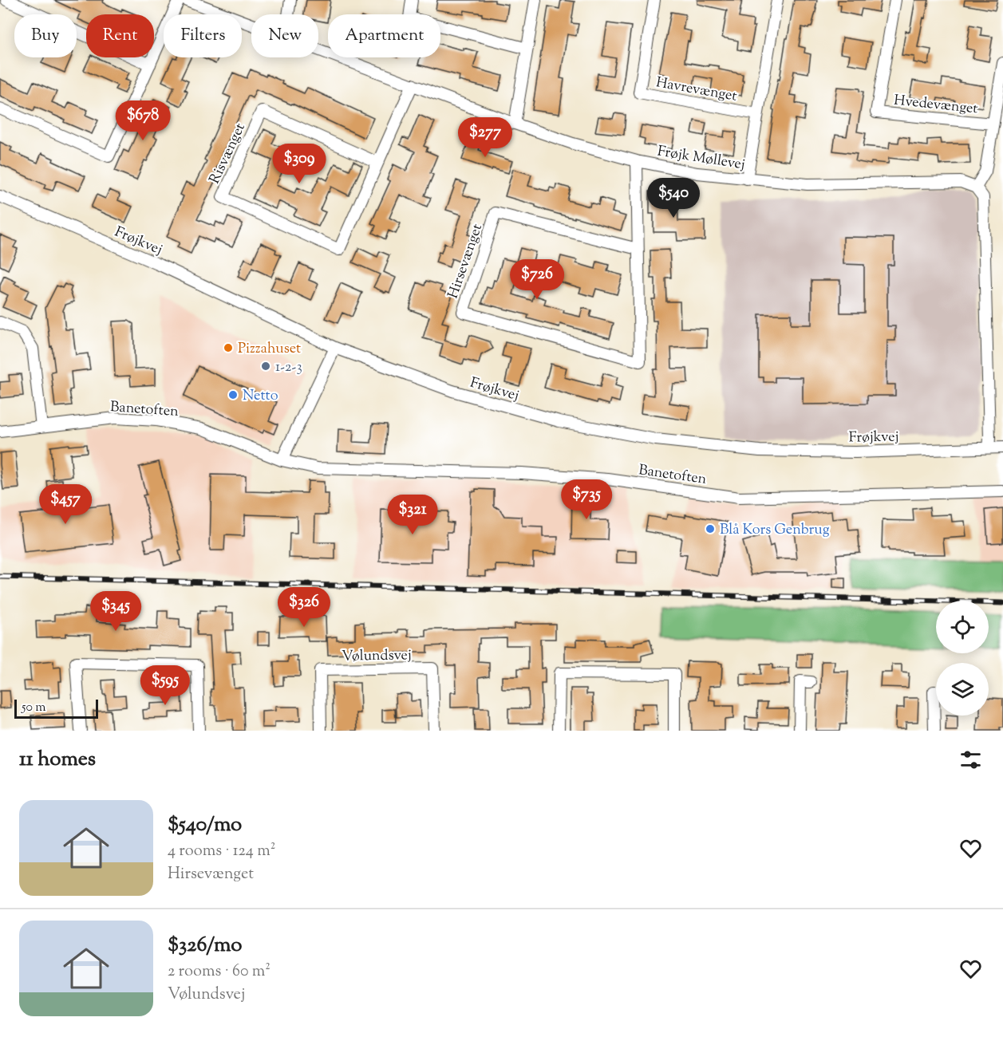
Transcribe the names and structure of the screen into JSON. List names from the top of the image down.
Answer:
{
  "streets": {
    "street": [
      "Havrevænget",
      "Hvedevænget",
      "Risvænget",
      "Frøjk Møllevej",
      "Frøjkvej",
      "Hirsevænget",
      "Banetoften",
      "Vølundsvej"
    ]
  },
  "crossings": [
    ["Hvedevænget", "Frøjk Møllevej"],
    ["Risvænget", "Frøjk Møllevej"],
    ["Frøjk Møllevej", "Hirsevænget"]
  ],
  "places": [
    "Pizzahuset",
    "1-2-3",
    "Netto",
    "Blå Kors Genbrug"
  ],
  "scale_bar": "50 m",
  "page": {
    "chip": [
      "Buy",
      "Rent",
      "Filters",
      "New",
      "Apartment"
    ],
    "price": [
      "$678",
      "$277",
      "$309",
      "$540",
      "$726",
      "$735",
      "$457",
      "$321",
      "$326",
      "$345",
      "$595"
    ],
    "scale": "50 m",
    "heading": "11 homes",
    "list": [
      {
        "name": "$540/mo",
        "note": "4 rooms · 124 m² · Hirsevænget"
      },
      {
        "name": "$326/mo",
        "note": "2 rooms · 60 m² · Vølundsvej"
      }
    ]
  }
}
